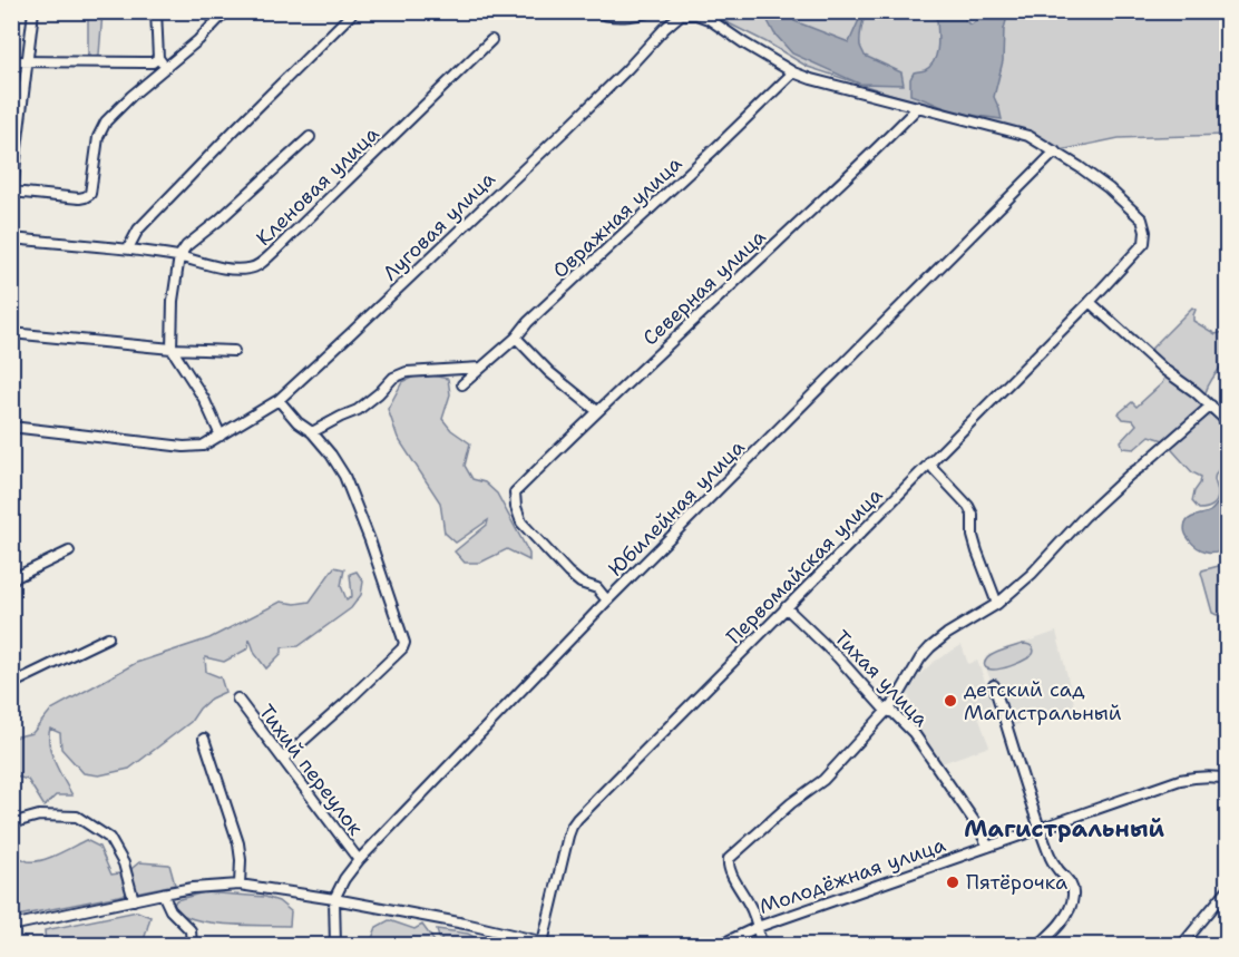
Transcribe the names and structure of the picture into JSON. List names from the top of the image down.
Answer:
{
  "streets": {
    "street": [
      "Кленовая улица",
      "Овражная улица",
      "Луговая улица",
      "Северная улица",
      "Юбилейная улица",
      "Первомайская улица",
      "Тихая улица",
      "Тихий переулок",
      "Молодёжная улица"
    ]
  },
  "crossings": [
    ["Северная улица", "Юбилейная улица"],
    ["Юбилейная улица", "Первомайская улица"],
    ["Юбилейная улица", "Тихий переулок"],
    ["Первомайская улица", "Тихая улица"],
    ["Тихая улица", "Молодёжная улица"]
  ],
  "districts": ["Магистральный"],
  "places": ["детский сад Магистральный", "Пятёрочка"]
}
